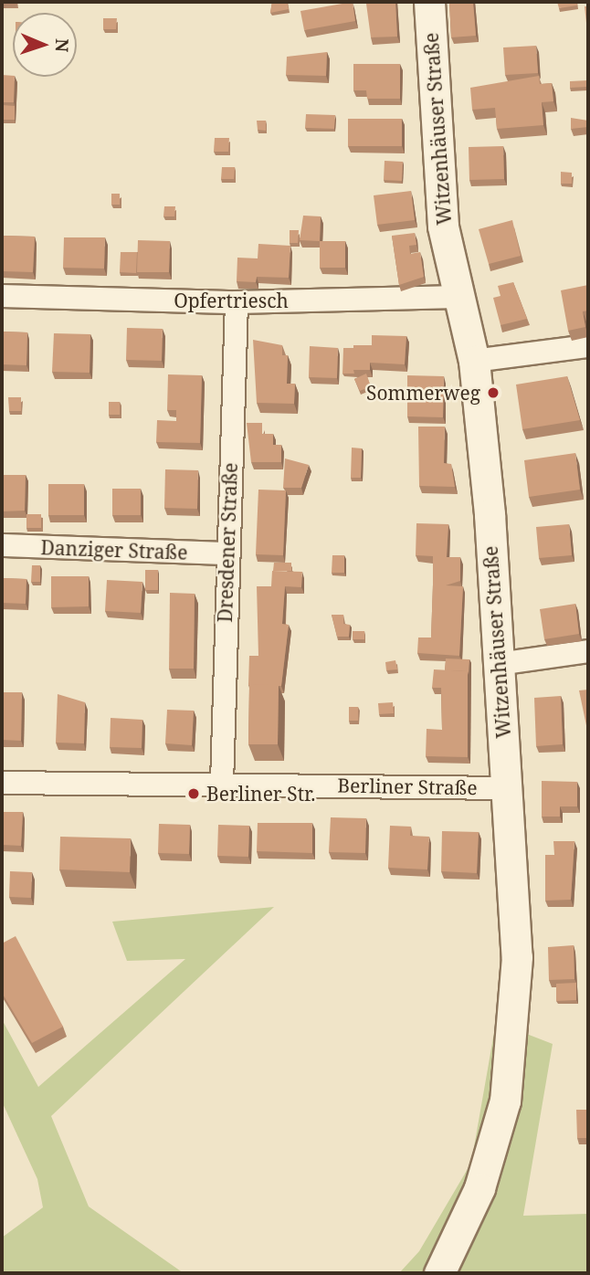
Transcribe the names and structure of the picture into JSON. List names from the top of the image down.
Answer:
{
  "streets": {
    "main road": ["Witzenhäuser Straße"],
    "street": [
      "Opfertriesch",
      "Dresdener Straße",
      "Danziger Straße",
      "Berliner Straße"
    ]
  },
  "crossings": [
    ["Witzenhäuser Straße", "Opfertriesch"],
    ["Witzenhäuser Straße", "Berliner Straße"],
    ["Opfertriesch", "Dresdener Straße"],
    ["Dresdener Straße", "Danziger Straße"],
    ["Dresdener Straße", "Berliner Straße"]
  ],
  "places": ["Sommerweg", "Berliner Str."],
  "north": "right"
}
